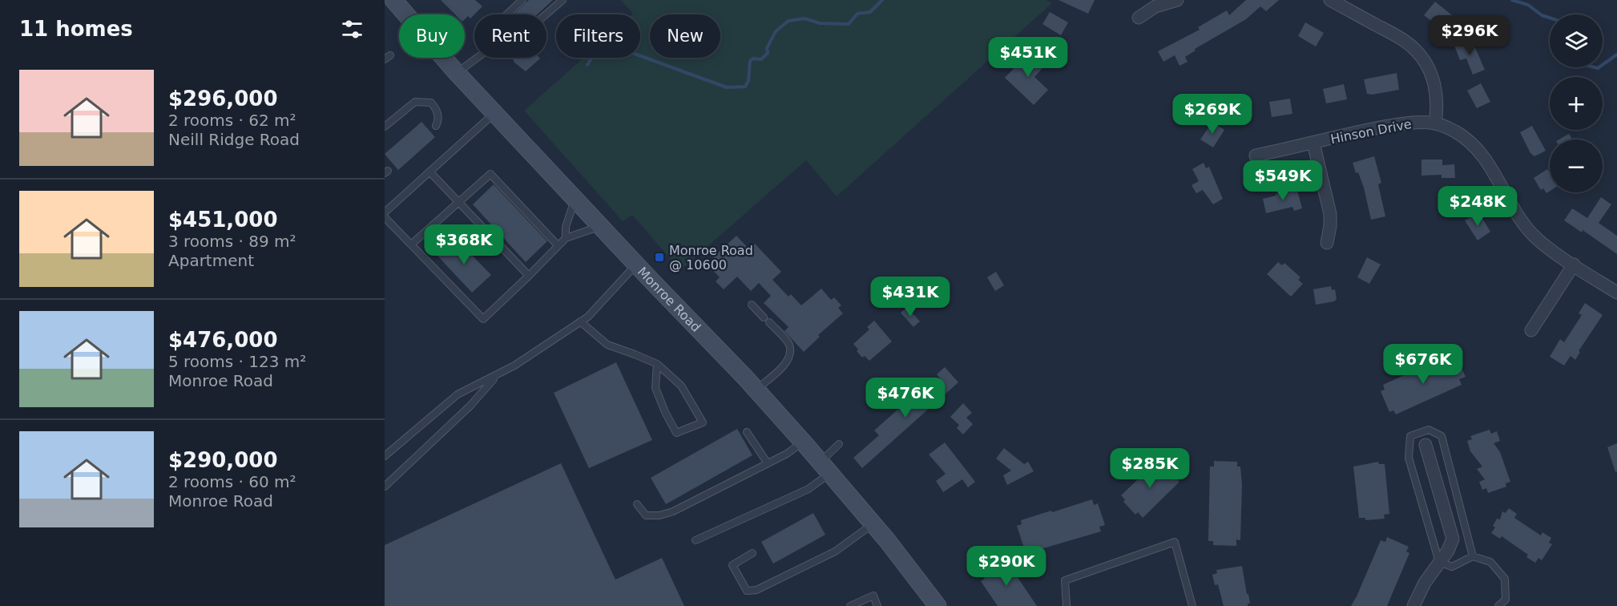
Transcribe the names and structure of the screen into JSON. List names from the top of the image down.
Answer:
{
  "streets": {
    "main road": ["Monroe Road"],
    "street": ["Hinson Drive"]
  },
  "places": {
    "transit": ["Monroe Road @ 10600"]
  },
  "page": {
    "heading": "11 homes",
    "map_buttons": ["+", "−"],
    "chip": [
      "Buy",
      "Rent",
      "Filters",
      "New"
    ],
    "price": [
      "$296K",
      "$451K",
      "$269K",
      "$549K",
      "$248K",
      "$368K",
      "$431K",
      "$676K",
      "$476K",
      "$285K",
      "$290K"
    ],
    "list": [
      {
        "name": "$296,000",
        "note": "2 rooms · 62 m² · Neill Ridge Road"
      },
      {
        "name": "$451,000",
        "note": "3 rooms · 89 m² · Apartment"
      },
      {
        "name": "$476,000",
        "note": "5 rooms · 123 m² · Monroe Road"
      },
      {
        "name": "$290,000",
        "note": "2 rooms · 60 m² · Monroe Road"
      }
    ]
  }
}
